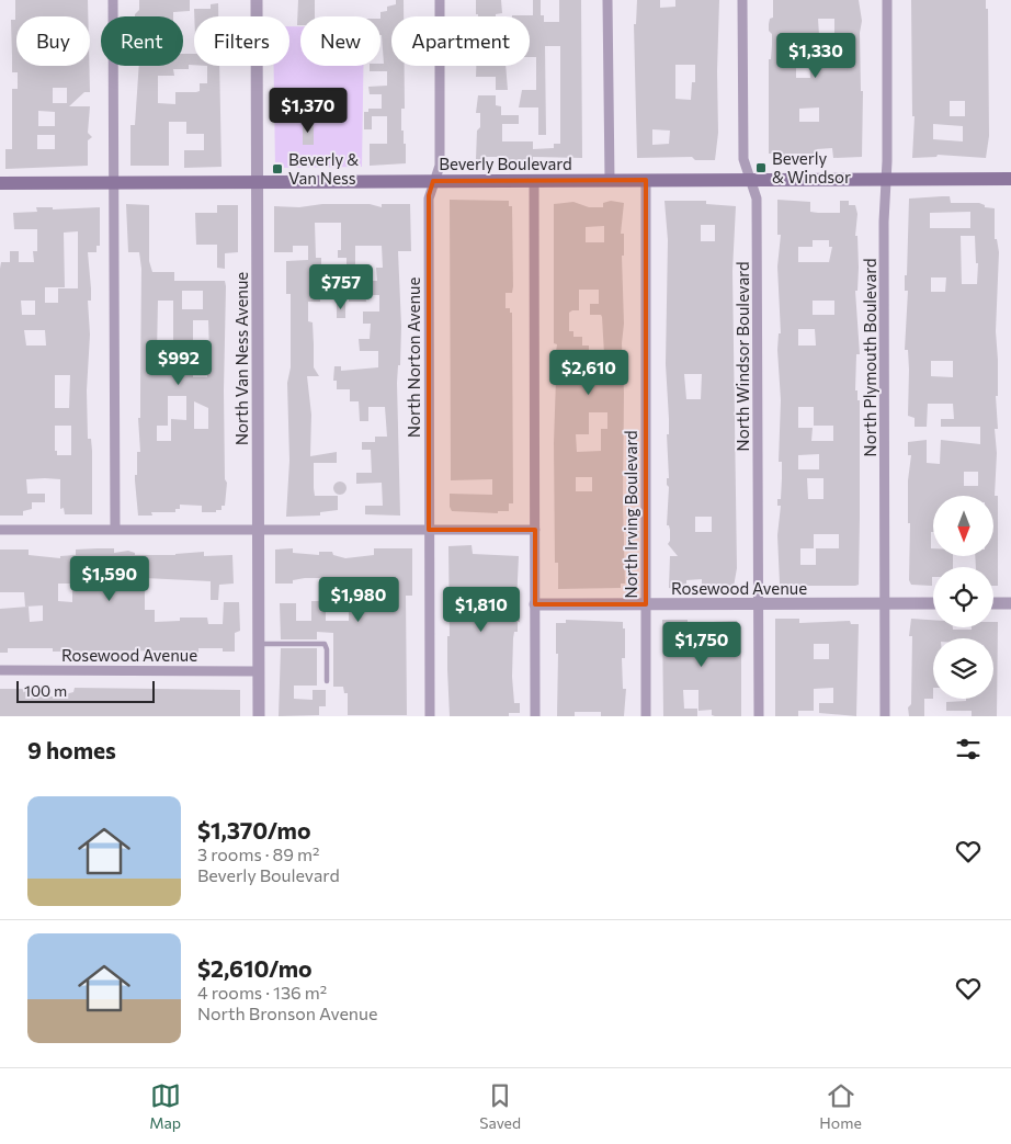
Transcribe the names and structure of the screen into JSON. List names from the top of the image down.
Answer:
{
  "streets": {
    "main road": ["Beverly Boulevard"],
    "street": [
      "North Windsor Boulevard",
      "North Norton Avenue",
      "North Plymouth Boulevard",
      "North Van Ness Avenue",
      "North Irving Boulevard",
      "Rosewood Avenue"
    ]
  },
  "crossings": [
    ["Beverly Boulevard", "North Windsor Boulevard"],
    ["Beverly Boulevard", "North Norton Avenue"],
    ["Beverly Boulevard", "North Plymouth Boulevard"],
    ["Beverly Boulevard", "North Van Ness Avenue"],
    ["Beverly Boulevard", "North Irving Boulevard"],
    ["North Windsor Boulevard", "Rosewood Avenue"],
    ["North Plymouth Boulevard", "Rosewood Avenue"],
    ["North Van Ness Avenue", "Rosewood Avenue"],
    ["North Irving Boulevard", "Rosewood Avenue"]
  ],
  "places": {
    "transit": ["Beverly & Windsor", "Beverly & Van Ness"]
  },
  "scale_bar": "100 m",
  "north": "bottom",
  "page": {
    "chip": [
      "Buy",
      "Rent",
      "Filters",
      "New",
      "Apartment"
    ],
    "price": [
      "$1,330",
      "$1,370",
      "$757",
      "$992",
      "$2,610",
      "$1,590",
      "$1,980",
      "$1,810",
      "$1,750"
    ],
    "scale": "100 m",
    "heading": "9 homes",
    "list": [
      {
        "name": "$1,370/mo",
        "note": "3 rooms · 89 m² · Beverly Boulevard"
      },
      {
        "name": "$2,610/mo",
        "note": "4 rooms · 136 m² · North Bronson Avenue"
      }
    ],
    "tabs": ["Map", "Saved", "Home"]
  }
}
